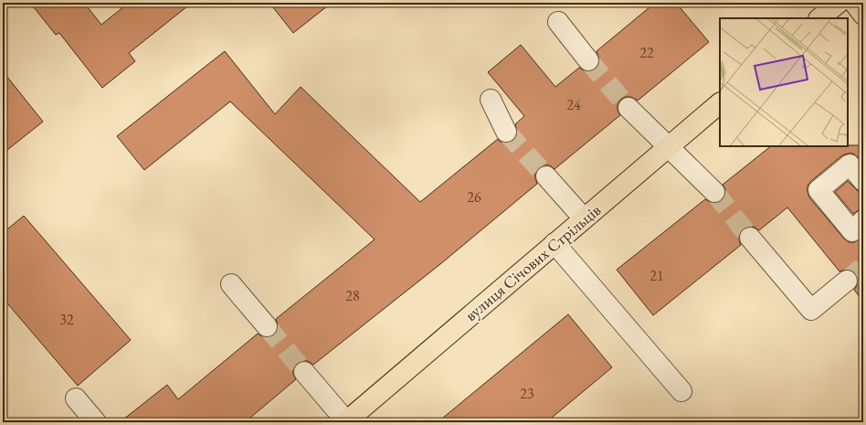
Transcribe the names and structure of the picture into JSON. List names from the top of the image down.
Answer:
{
  "streets": {
    "main road": ["вулиця Січових Стрільців"]
  },
  "house_numbers": [
    "22",
    "24",
    "26",
    "21",
    "28",
    "32",
    "23"
  ]
}
